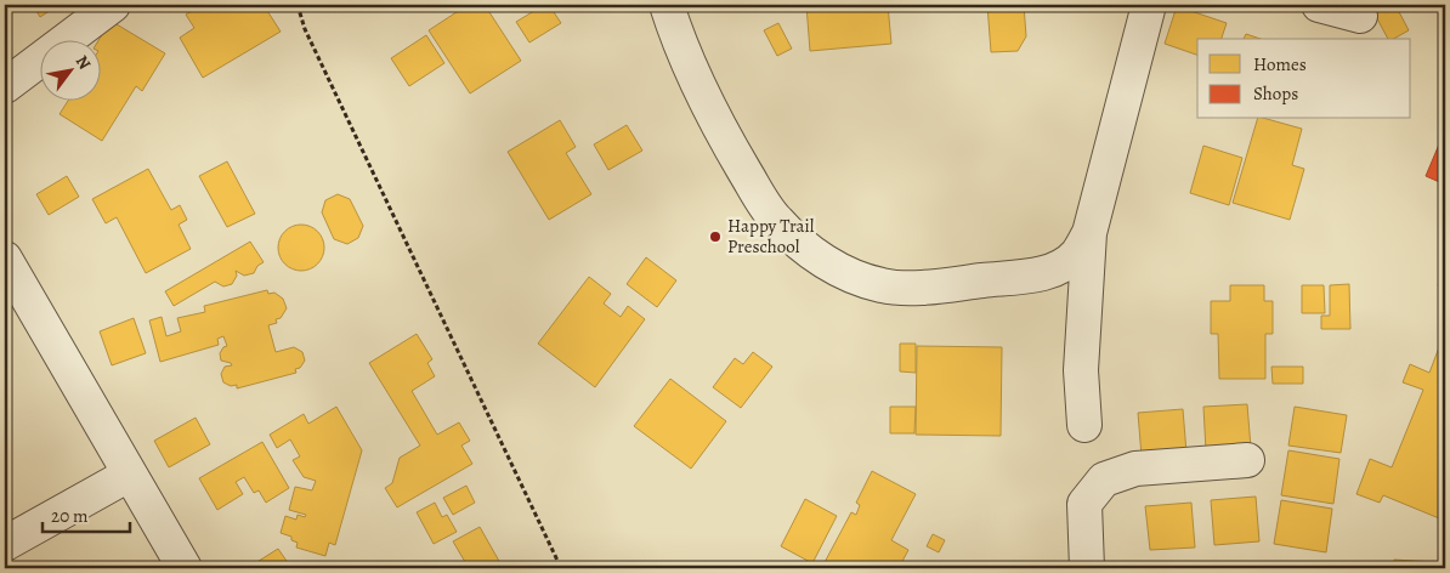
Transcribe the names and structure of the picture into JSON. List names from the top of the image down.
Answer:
{
  "places": ["Happy Trail Preschool"],
  "legend": ["Homes", "Shops"],
  "scale_bar": "20 m",
  "north": "top right"
}
